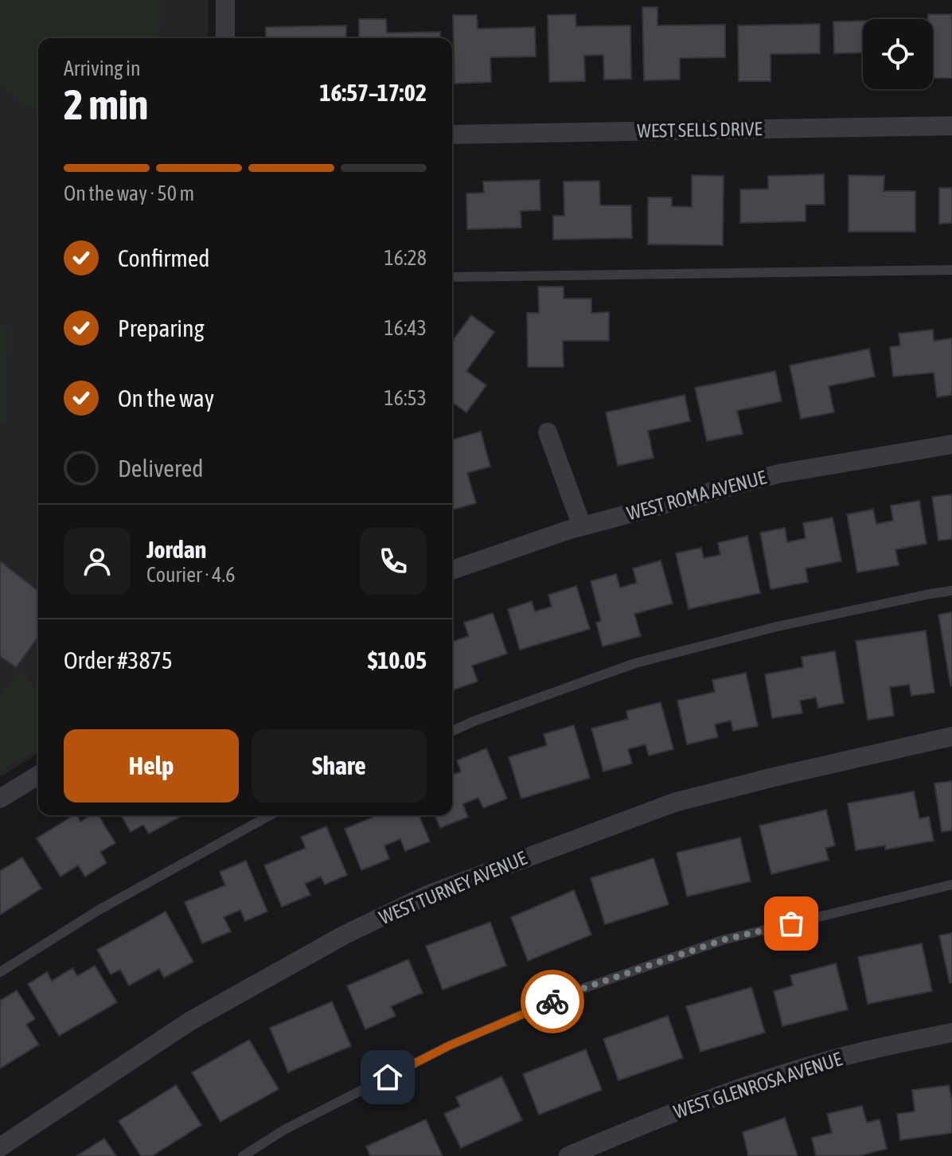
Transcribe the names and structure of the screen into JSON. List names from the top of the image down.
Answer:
{
  "streets": {
    "street": [
      "WEST SELLS DRIVE",
      "WEST ROMA AVENUE",
      "WEST TURNEY AVENUE",
      "WEST GLENROSA AVENUE"
    ]
  },
  "page": {
    "heading": ["2 min", "Arriving in", "16:57–17:02"],
    "panel": [
      "Jordan",
      "Courier · 4.6",
      "Order #3875",
      "$10.05"
    ],
    "bar": "On the way · 50 m",
    "list": [
      ["Confirmed", "16:28"],
      ["Preparing", "16:43"],
      ["On the way", "16:53"],
      "Delivered"
    ],
    "buttons": ["Help", "Share"]
  }
}
